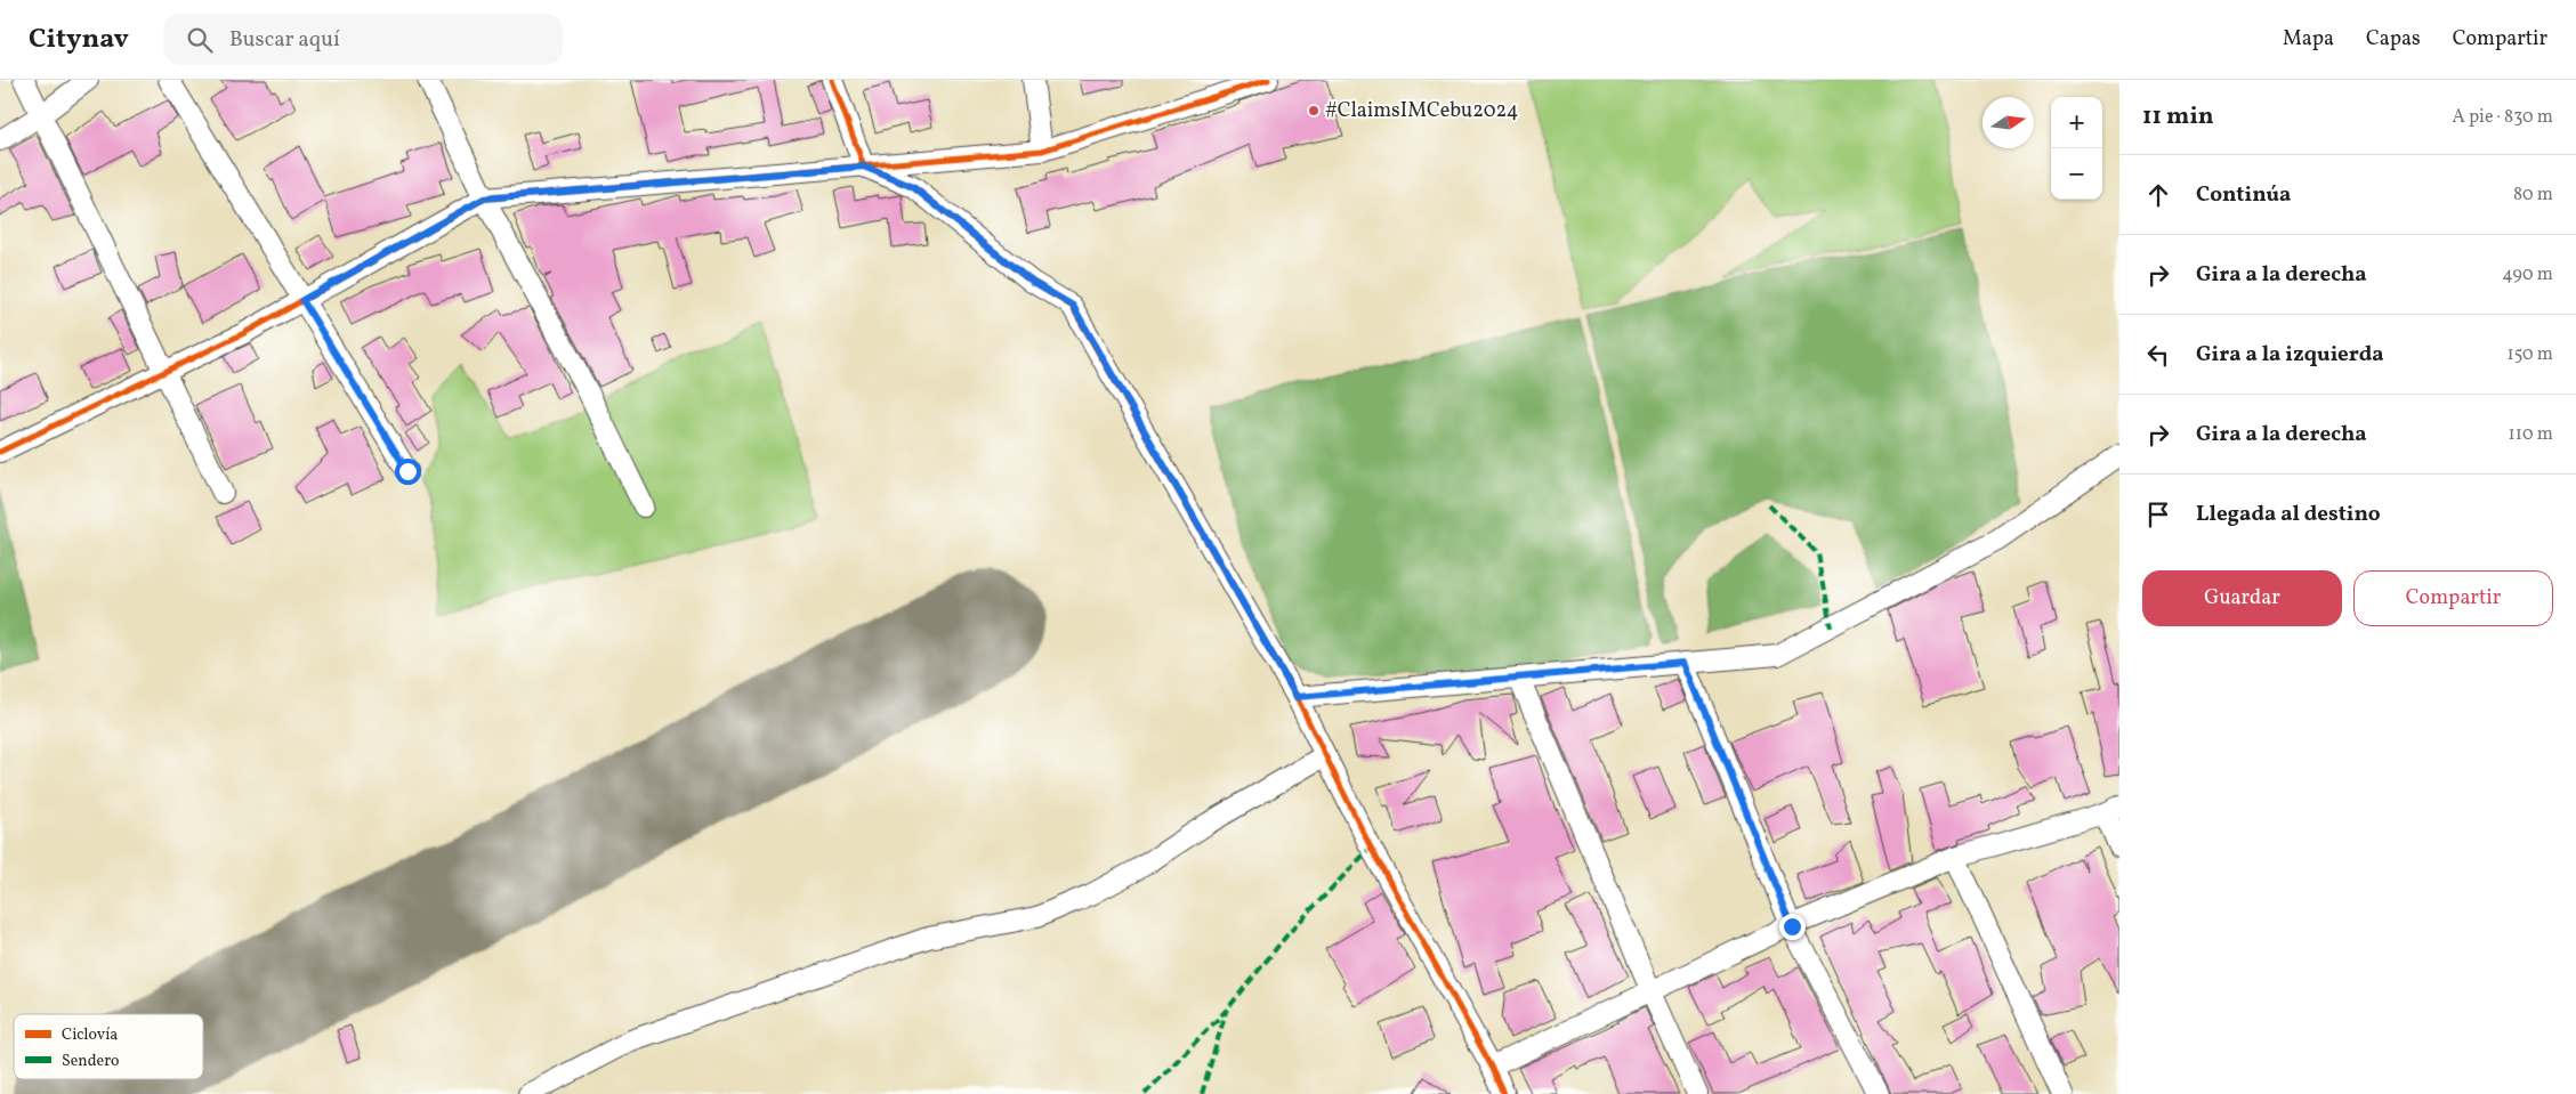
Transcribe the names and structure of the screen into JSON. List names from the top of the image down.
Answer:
{
  "places": ["#ClaimsIMCebu2024"],
  "legend": ["Ciclovía", "Sendero"],
  "north": "right",
  "page": {
    "header": "Citynav",
    "search": "Buscar aquí",
    "nav": ["Mapa", "Capas", "Compartir"],
    "heading": ["11 min", "A pie · 830 m"],
    "map_buttons": ["+", "−"],
    "list": [
      ["Continúa", "80 m"],
      ["Gira a la derecha", "490 m"],
      ["Gira a la izquierda", "150 m"],
      ["Gira a la derecha", "110 m"],
      "Llegada al destino"
    ],
    "buttons": ["Guardar", "Compartir"]
  }
}
